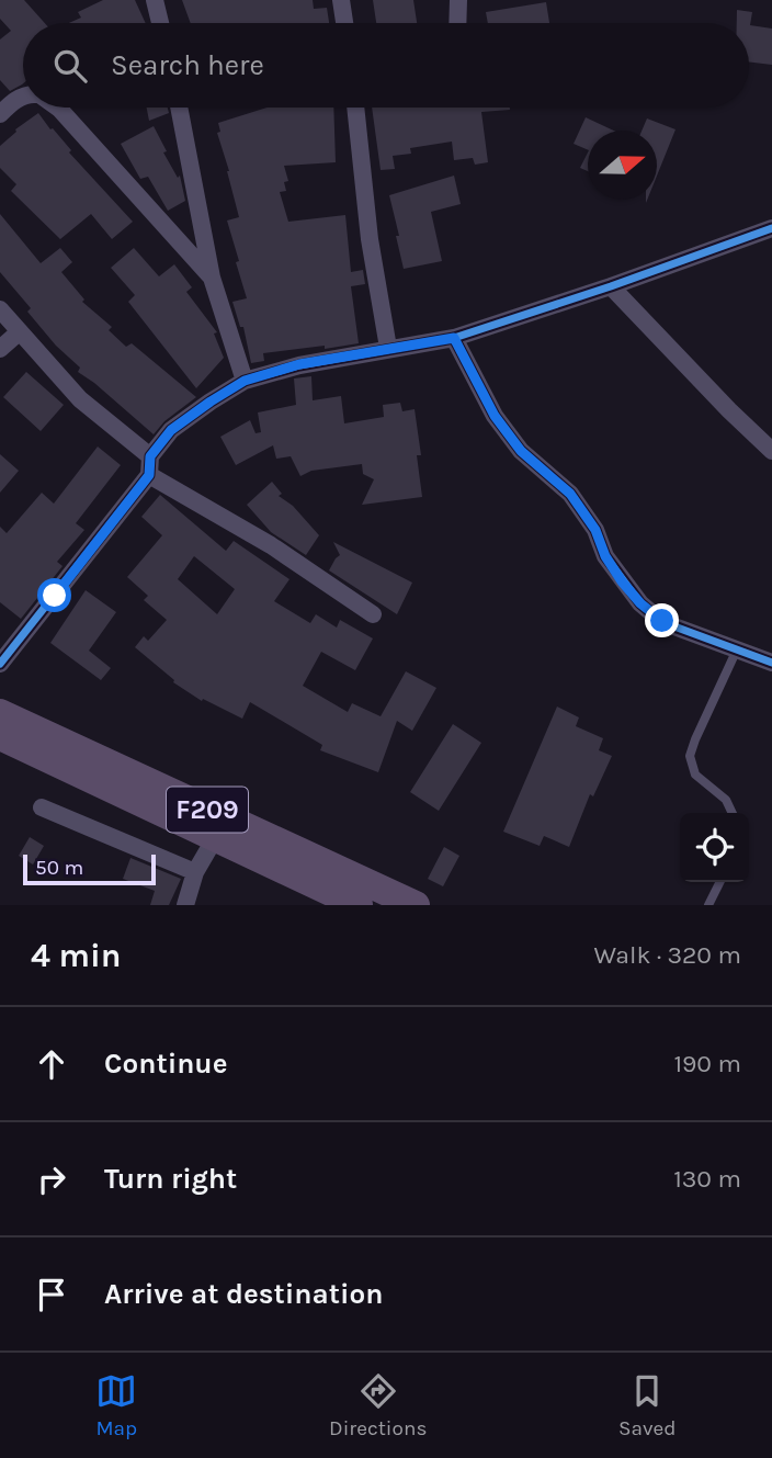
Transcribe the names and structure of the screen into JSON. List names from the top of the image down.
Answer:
{
  "streets": {
    "main road": ["F209"]
  },
  "scale_bar": "50 m",
  "north": "right",
  "page": {
    "search": "Search here",
    "scale": "50 m",
    "heading": ["4 min", "Walk · 320 m"],
    "list": [
      ["Continue", "190 m"],
      ["Turn right", "130 m"],
      "Arrive at destination"
    ],
    "nav": ["Map", "Directions", "Saved"]
  }
}
